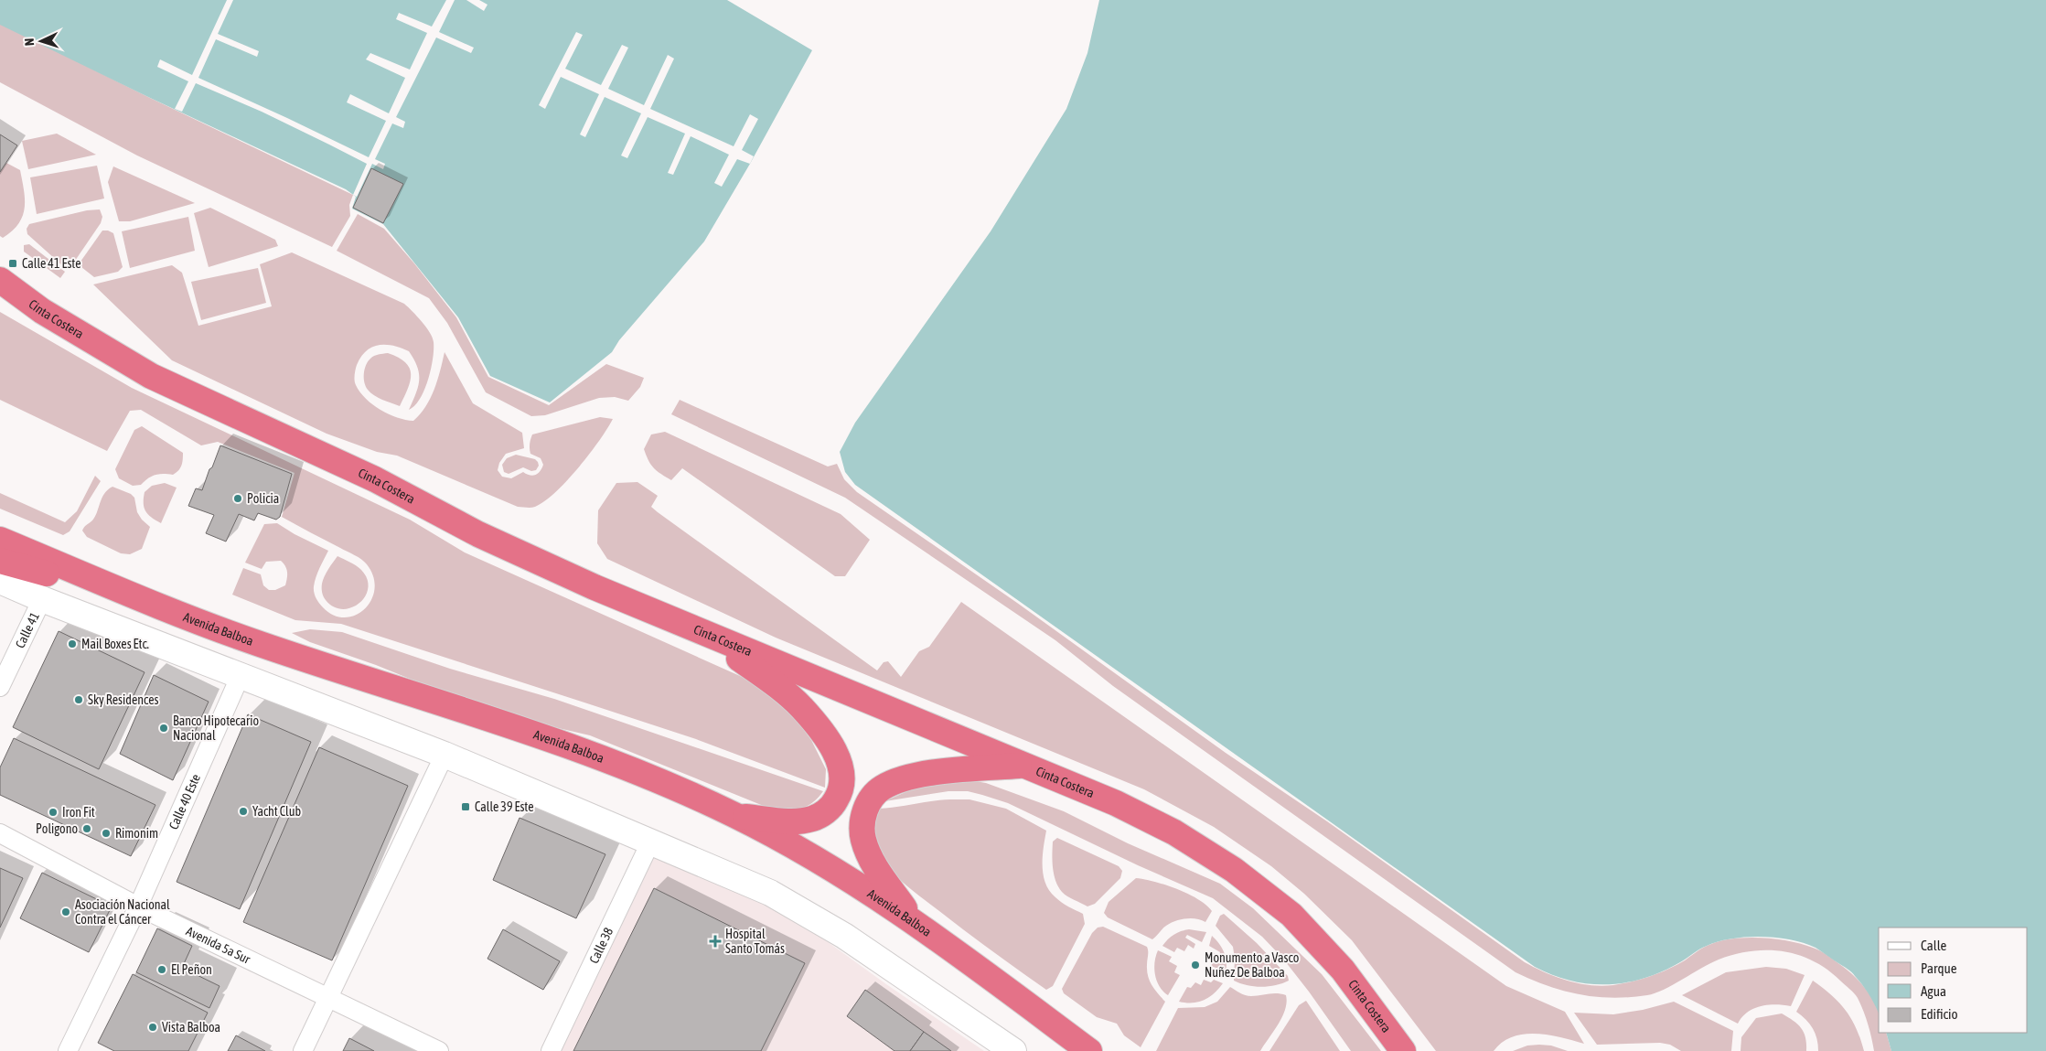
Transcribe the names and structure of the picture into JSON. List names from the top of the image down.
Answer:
{
  "streets": {
    "highway": ["Cinta Costera", "Avenida Balboa"],
    "street": [
      "Calle 41",
      "Calle 40 Este",
      "Avenida 5a Sur",
      "Calle 38"
    ]
  },
  "crossings": [
    ["Calle 40 Este", "Avenida 5a Sur"]
  ],
  "places": {
    "transit": ["Calle 41 Este", "Calle 39 Este"],
    "other": [
      "Policia",
      "Mail Boxes Etc.",
      "Sky Residences",
      "Banco Hipotecario Nacional",
      "Yacht Club",
      "Iron Fit",
      "Poligono",
      "Rimonim",
      "Asociación Nacional Contra el Cáncer",
      "Monumento a Vasco Nuñez De Balboa",
      "El Peñon",
      "Vista Balboa"
    ],
    "health": ["Hospital Santo Tomás"]
  },
  "legend": [
    "Calle",
    "Parque",
    "Agua",
    "Edificio"
  ],
  "north": "left"
}
